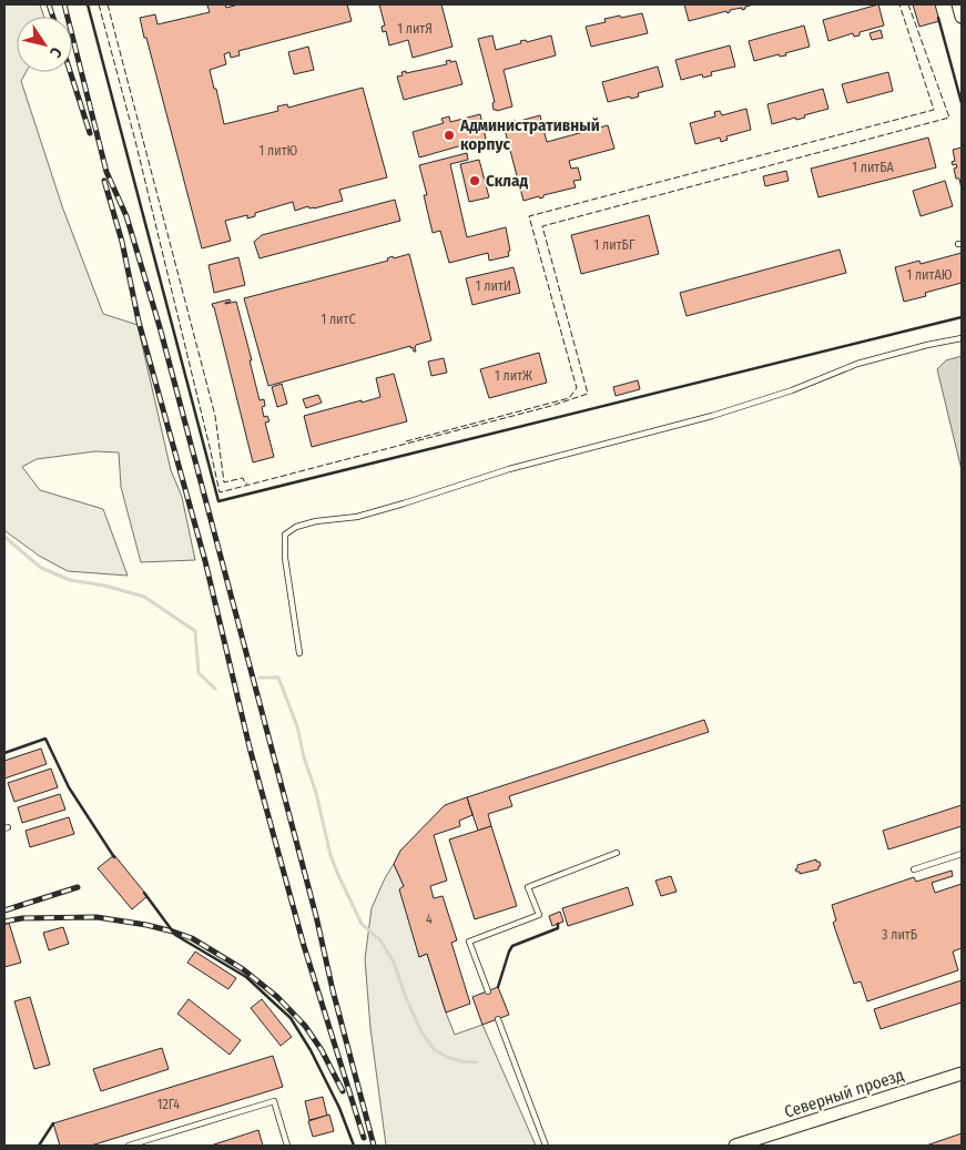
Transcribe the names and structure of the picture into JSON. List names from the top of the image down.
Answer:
{
  "streets": {
    "street": ["Северный проезд"]
  },
  "places": ["Административный корпус", "Склад"],
  "house_numbers": [
    "1 литЯ",
    "1 литЮ",
    "1 литБА",
    "1 литБГ",
    "1 литАЮ",
    "1 литИ",
    "1 литС",
    "1 литЖ",
    "4",
    "3 литБ",
    "12Г4"
  ],
  "north": "bottom right"
}
